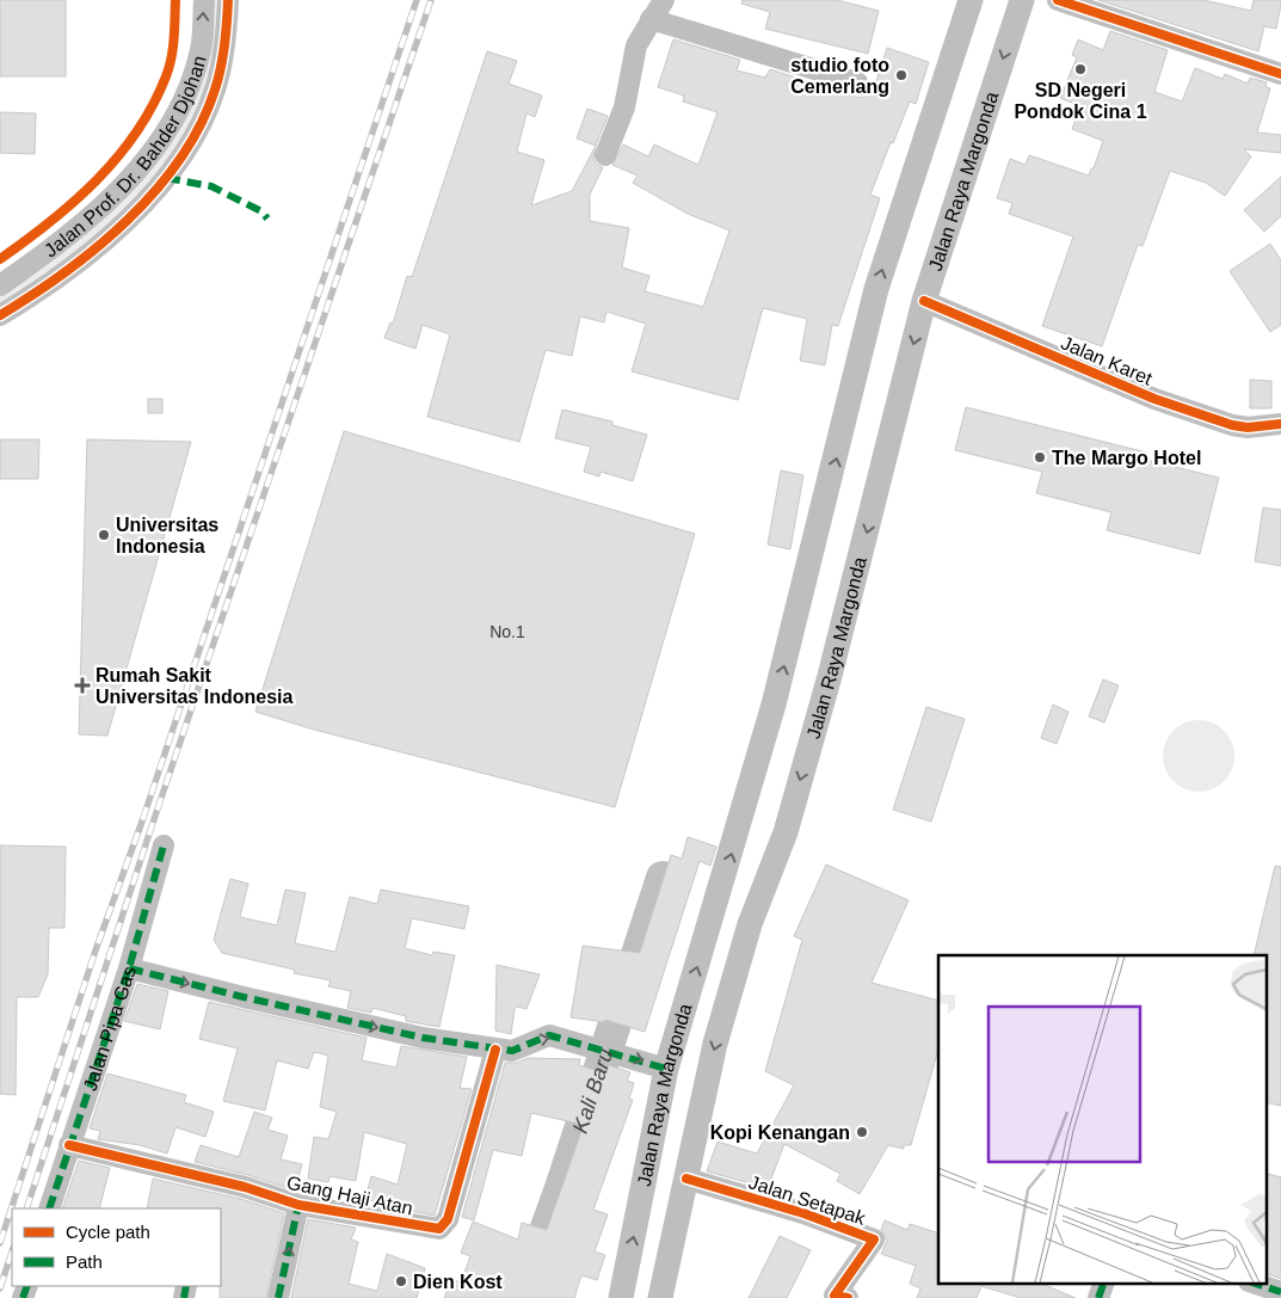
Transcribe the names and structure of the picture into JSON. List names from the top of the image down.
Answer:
{
  "streets": {
    "main road": ["Jalan Raya Margonda"],
    "street": [
      "Jalan Prof. Dr. Bahder Djohan",
      "Jalan Karet",
      "Jalan Pipa Gas",
      "Gang Haji Atan",
      "Jalan Setapak"
    ]
  },
  "crossings": [
    ["Jalan Raya Margonda", "Jalan Karet"],
    ["Jalan Raya Margonda", "Jalan Setapak"],
    ["Jalan Pipa Gas", "Gang Haji Atan"]
  ],
  "water": ["Kali Baru"],
  "places": {
    "other": [
      "SD Negeri Pondok Cina 1",
      "studio foto Cemerlang",
      "The Margo Hotel",
      "Universitas Indonesia",
      "Kopi Kenangan",
      "Dien Kost"
    ],
    "health": ["Rumah Sakit Universitas Indonesia"]
  },
  "house_numbers": ["No.1"],
  "legend": ["Cycle path", "Path"]
}
